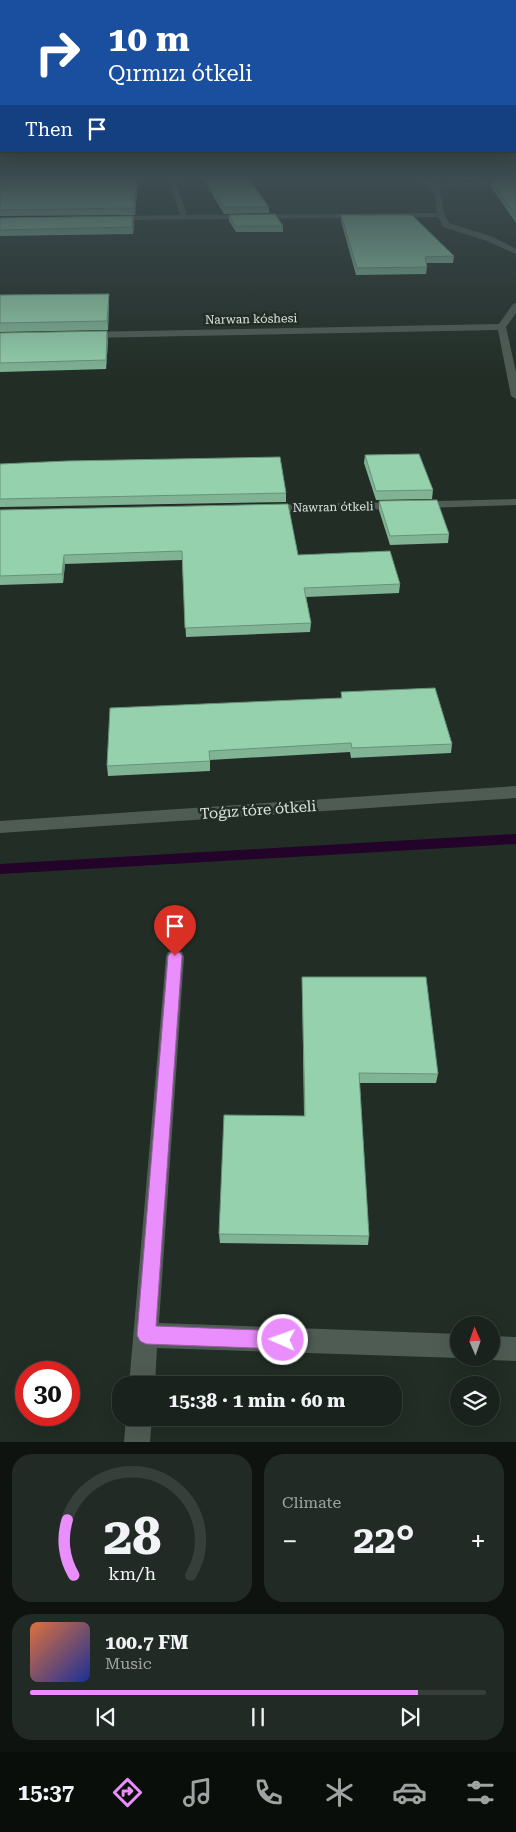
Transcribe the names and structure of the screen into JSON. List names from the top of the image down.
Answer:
{
  "streets": {
    "street": ["Narwan kóshesi", "Nawran ótkeli", "Toǵız tóre ótkeli"]
  },
  "north": "top",
  "page": {
    "turn": ["10 m", "Qırmızı ótkeli"],
    "then": "Then",
    "limit": "30",
    "trip": "15:38 · 1 min · 60 m",
    "tile": "Climate",
    "heat": ["−", "22°", "+"],
    "song": ["100.7 FM", "Music"],
    "tabs": "15:37",
    "gauge": ["28", "km/h"]
  }
}
